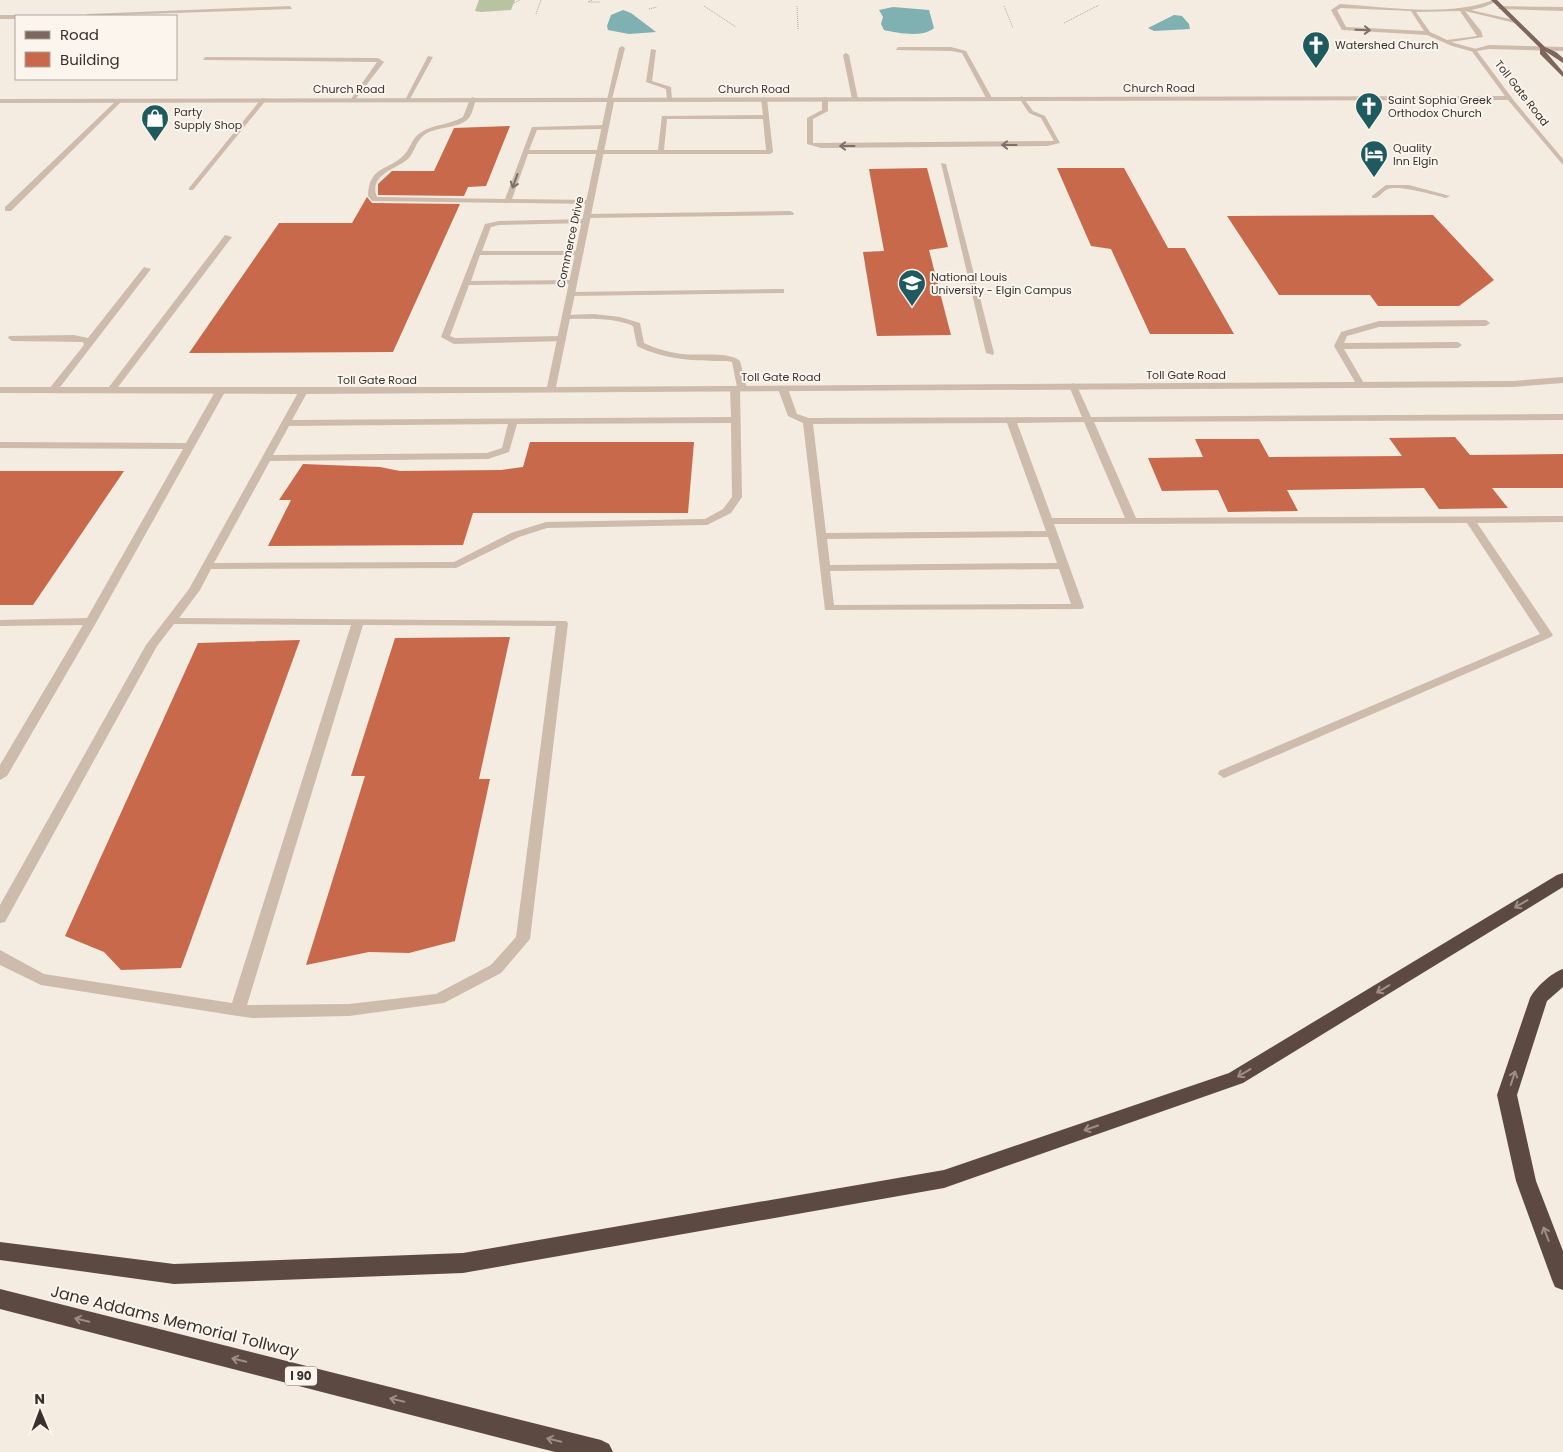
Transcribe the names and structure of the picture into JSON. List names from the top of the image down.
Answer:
{
  "streets": {
    "highway": ["Jane Addams Memorial Tollway", "I 90"],
    "street": ["Church Road", "Toll Gate Road", "Commerce Drive"]
  },
  "crossings": [
    ["Church Road", "Toll Gate Road"],
    ["Church Road", "Commerce Drive"],
    ["Toll Gate Road", "Commerce Drive"]
  ],
  "one_way": ["Jane Addams Memorial Tollway"],
  "places": {
    "church": ["Watershed Church", "Saint Sophia Greek Orthodox Church"],
    "shop": ["Party Supply Shop"],
    "hotel": ["Quality Inn Elgin"],
    "school or university": ["National Louis University - Elgin Campus"]
  },
  "legend": ["Road", "Building"],
  "north": "top"
}
